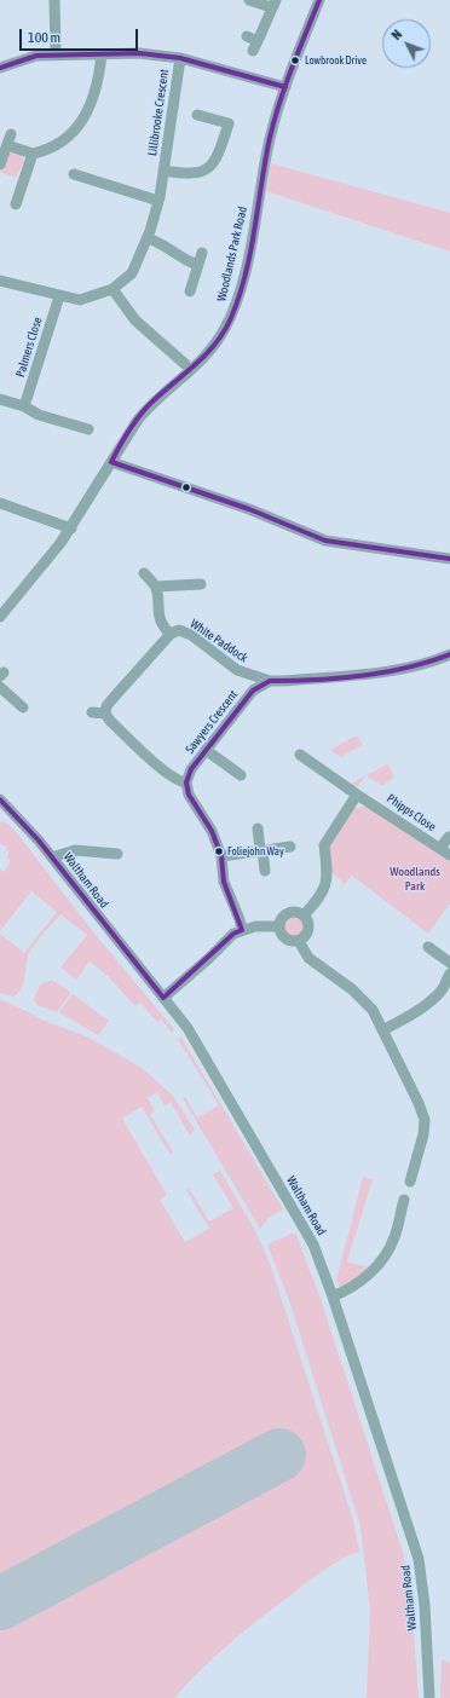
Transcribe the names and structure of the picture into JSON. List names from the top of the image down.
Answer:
{
  "streets": {
    "street": [
      "Lillibrooke Crescent",
      "Woodlands Park Road",
      "Palmers Close",
      "White Paddock",
      "Sawyers Crescent",
      "Phipps Close",
      "Waltham Road"
    ]
  },
  "crossings": [
    ["Lillibrooke Crescent", "Palmers Close"],
    ["White Paddock", "Sawyers Crescent"]
  ],
  "parks": ["Woodlands Park"],
  "places": ["Lowbrook Drive", "Foliejohn Way"],
  "scale_bar": "100 m",
  "north": "top left"
}
